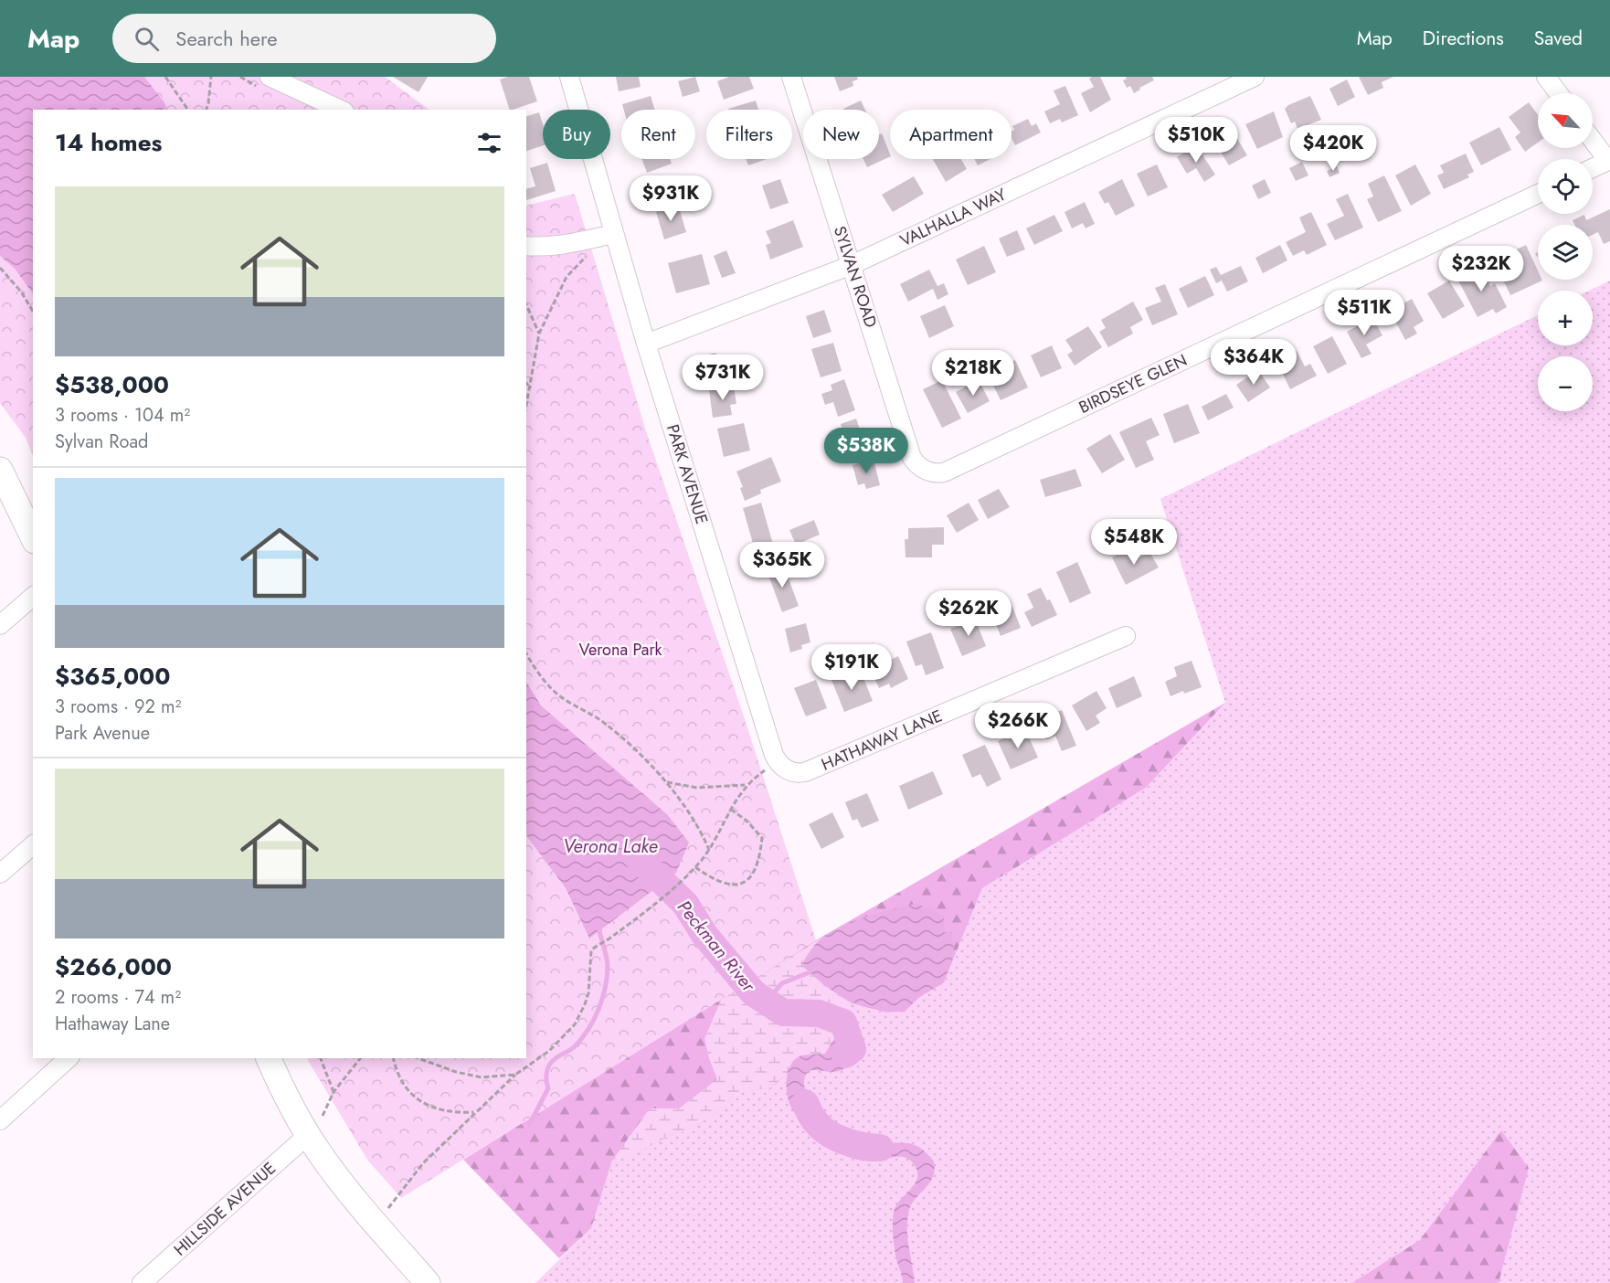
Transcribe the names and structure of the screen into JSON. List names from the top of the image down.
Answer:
{
  "streets": {
    "street": [
      "VALHALLA WAY",
      "SYLVAN ROAD",
      "BIRDSEYE GLEN",
      "PARK AVENUE",
      "HATHAWAY LANE",
      "HILLSIDE AVENUE"
    ]
  },
  "crossings": [
    ["VALHALLA WAY", "SYLVAN ROAD"],
    ["VALHALLA WAY", "PARK AVENUE"],
    ["SYLVAN ROAD", "BIRDSEYE GLEN"],
    ["PARK AVENUE", "HATHAWAY LANE"]
  ],
  "water": ["Verona Lake", "Peckman River"],
  "parks": ["Verona Park"],
  "north": "top left",
  "page": {
    "header": "Map",
    "search": "Search here",
    "nav": ["Map", "Directions", "Saved"],
    "map_buttons": ["+", "−"],
    "chip": [
      "Buy",
      "Rent",
      "Filters",
      "New",
      "Apartment"
    ],
    "heading": "14 homes",
    "price": [
      "$510K",
      "$420K",
      "$931K",
      "$232K",
      "$511K",
      "$364K",
      "$218K",
      "$731K",
      "$538K",
      "$548K",
      "$365K",
      "$262K",
      "$191K",
      "$266K"
    ],
    "list": [
      {
        "name": "$538,000",
        "note": "3 rooms · 104 m² · Sylvan Road"
      },
      {
        "name": "$365,000",
        "note": "3 rooms · 92 m² · Park Avenue"
      },
      {
        "name": "$266,000",
        "note": "2 rooms · 74 m² · Hathaway Lane"
      }
    ]
  }
}
